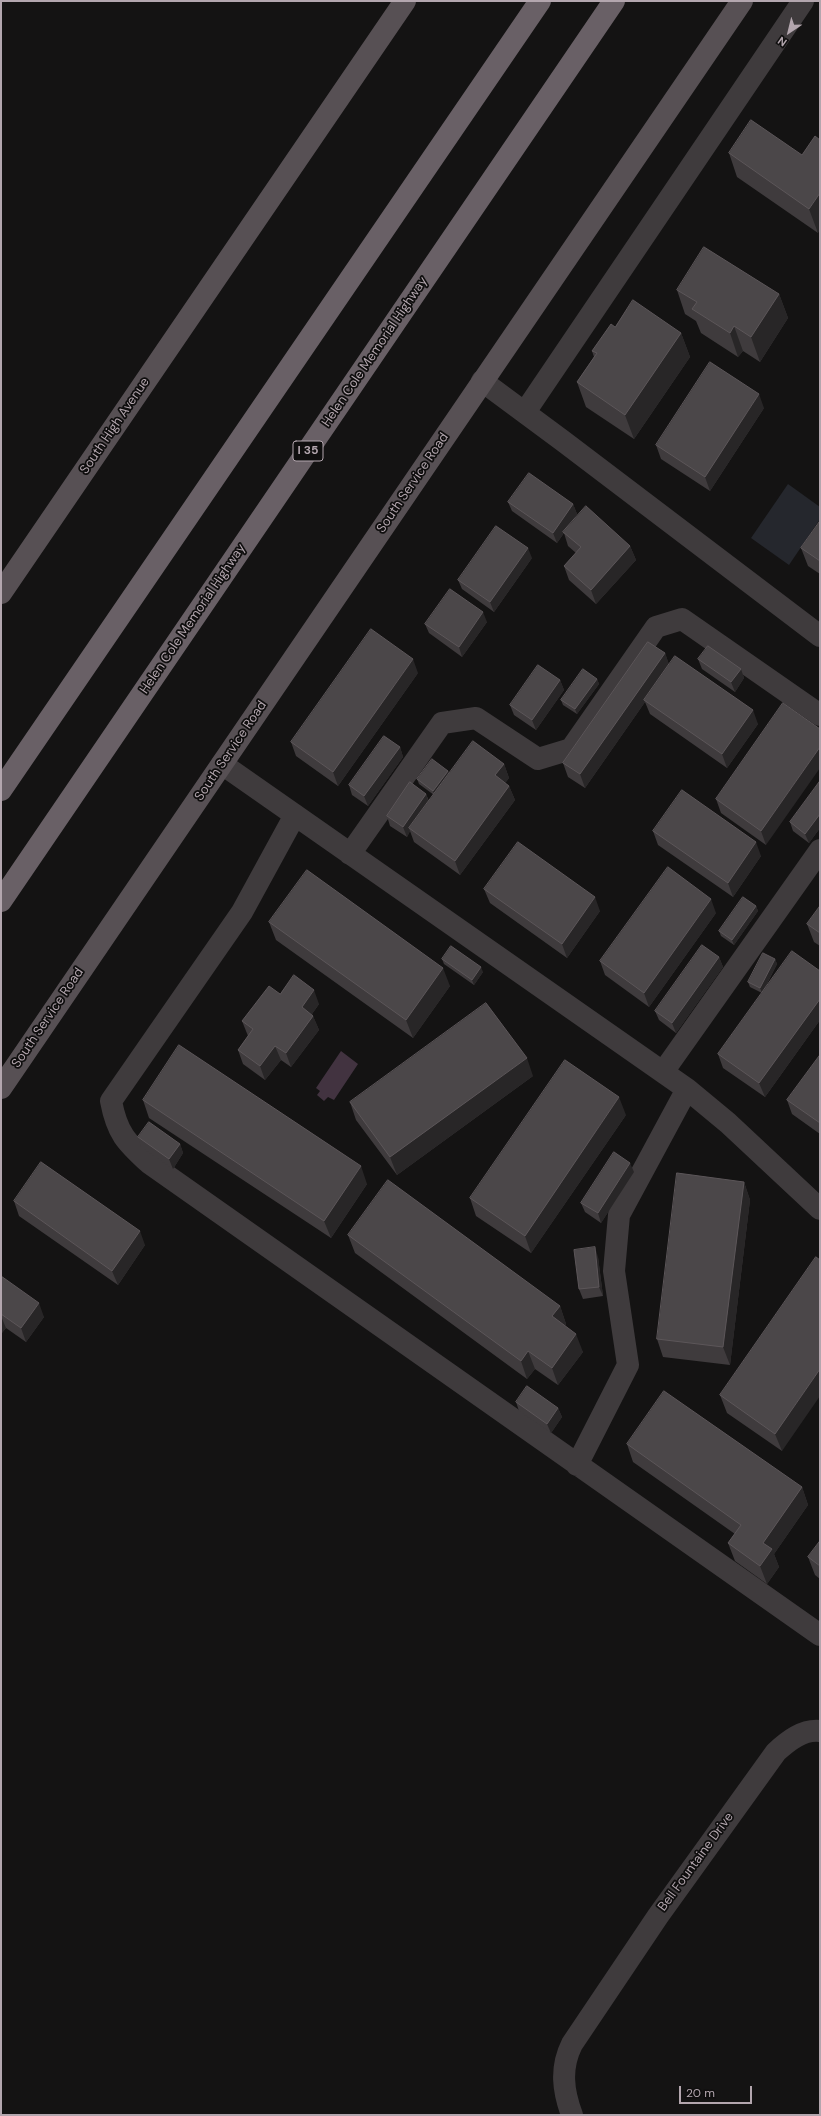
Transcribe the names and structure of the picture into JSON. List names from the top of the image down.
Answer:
{
  "streets": {
    "highway": ["Helen Cole Memorial Highway", "I 35"],
    "main road": ["South High Avenue", "South Service Road"],
    "street": ["Bell Fountaine Drive"]
  },
  "scale_bar": "20 m",
  "north": "bottom left"
}
